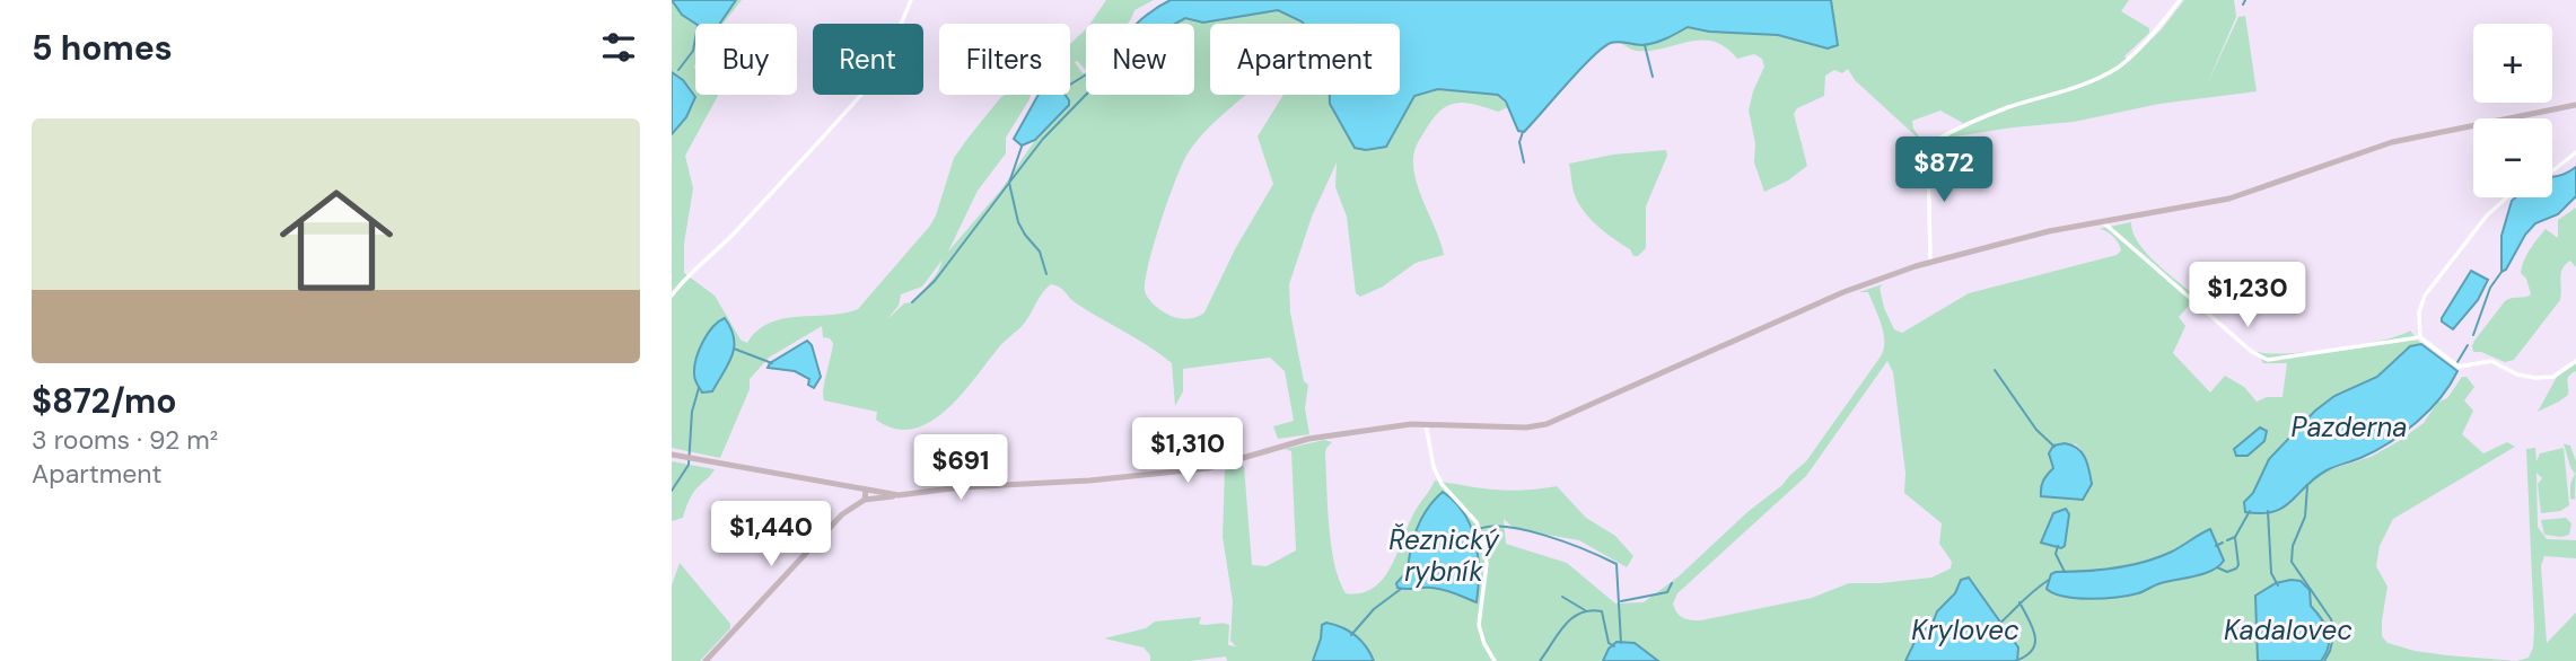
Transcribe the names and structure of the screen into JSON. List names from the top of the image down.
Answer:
{
  "water": [
    "Pazderna",
    "Řeznický rybník",
    "Krylovec",
    "Kadalovec"
  ],
  "page": {
    "heading": "5 homes",
    "map_buttons": ["+", "−"],
    "chip": [
      "Buy",
      "Rent",
      "Filters",
      "New",
      "Apartment"
    ],
    "list": [
      {
        "name": "$872/mo",
        "note": "3 rooms · 92 m² · Apartment"
      }
    ],
    "price": [
      "$872",
      "$1,230",
      "$1,310",
      "$691",
      "$1,440"
    ]
  }
}
